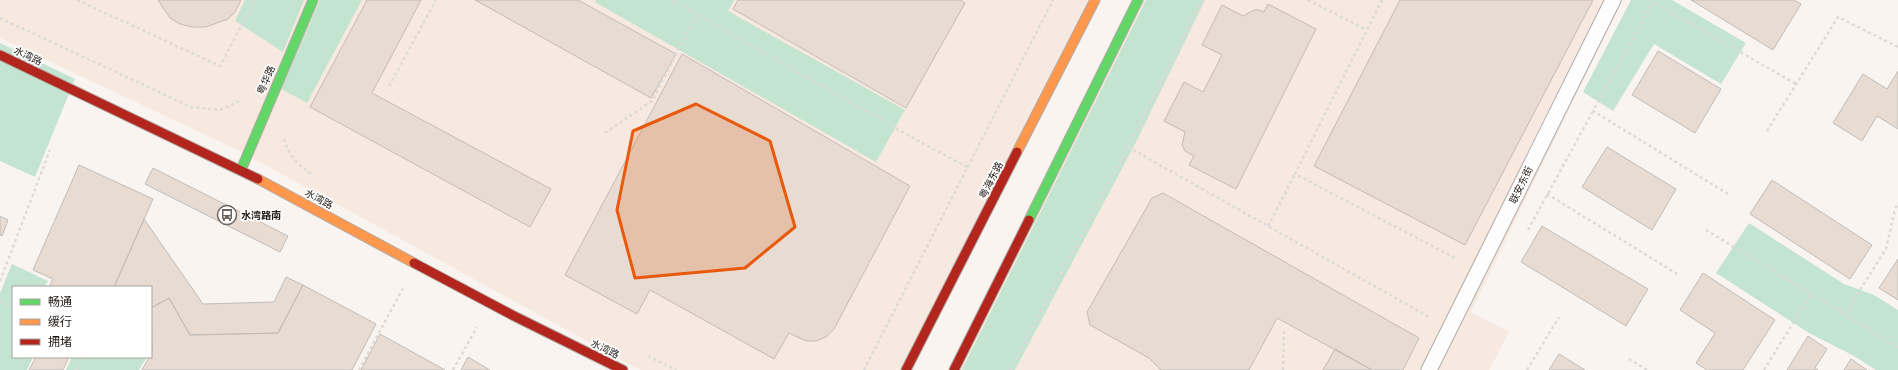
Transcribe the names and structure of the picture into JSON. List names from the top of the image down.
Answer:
{
  "streets": {
    "street": ["水湾路", "粤华路", "粤海东路"],
    "lane": ["联安东街"]
  },
  "crossings": [
    ["水湾路", "粤华路"]
  ],
  "places": {
    "bus stop": ["水湾路南"]
  },
  "legend": ["畅通", "缓行", "拥堵"]
}
